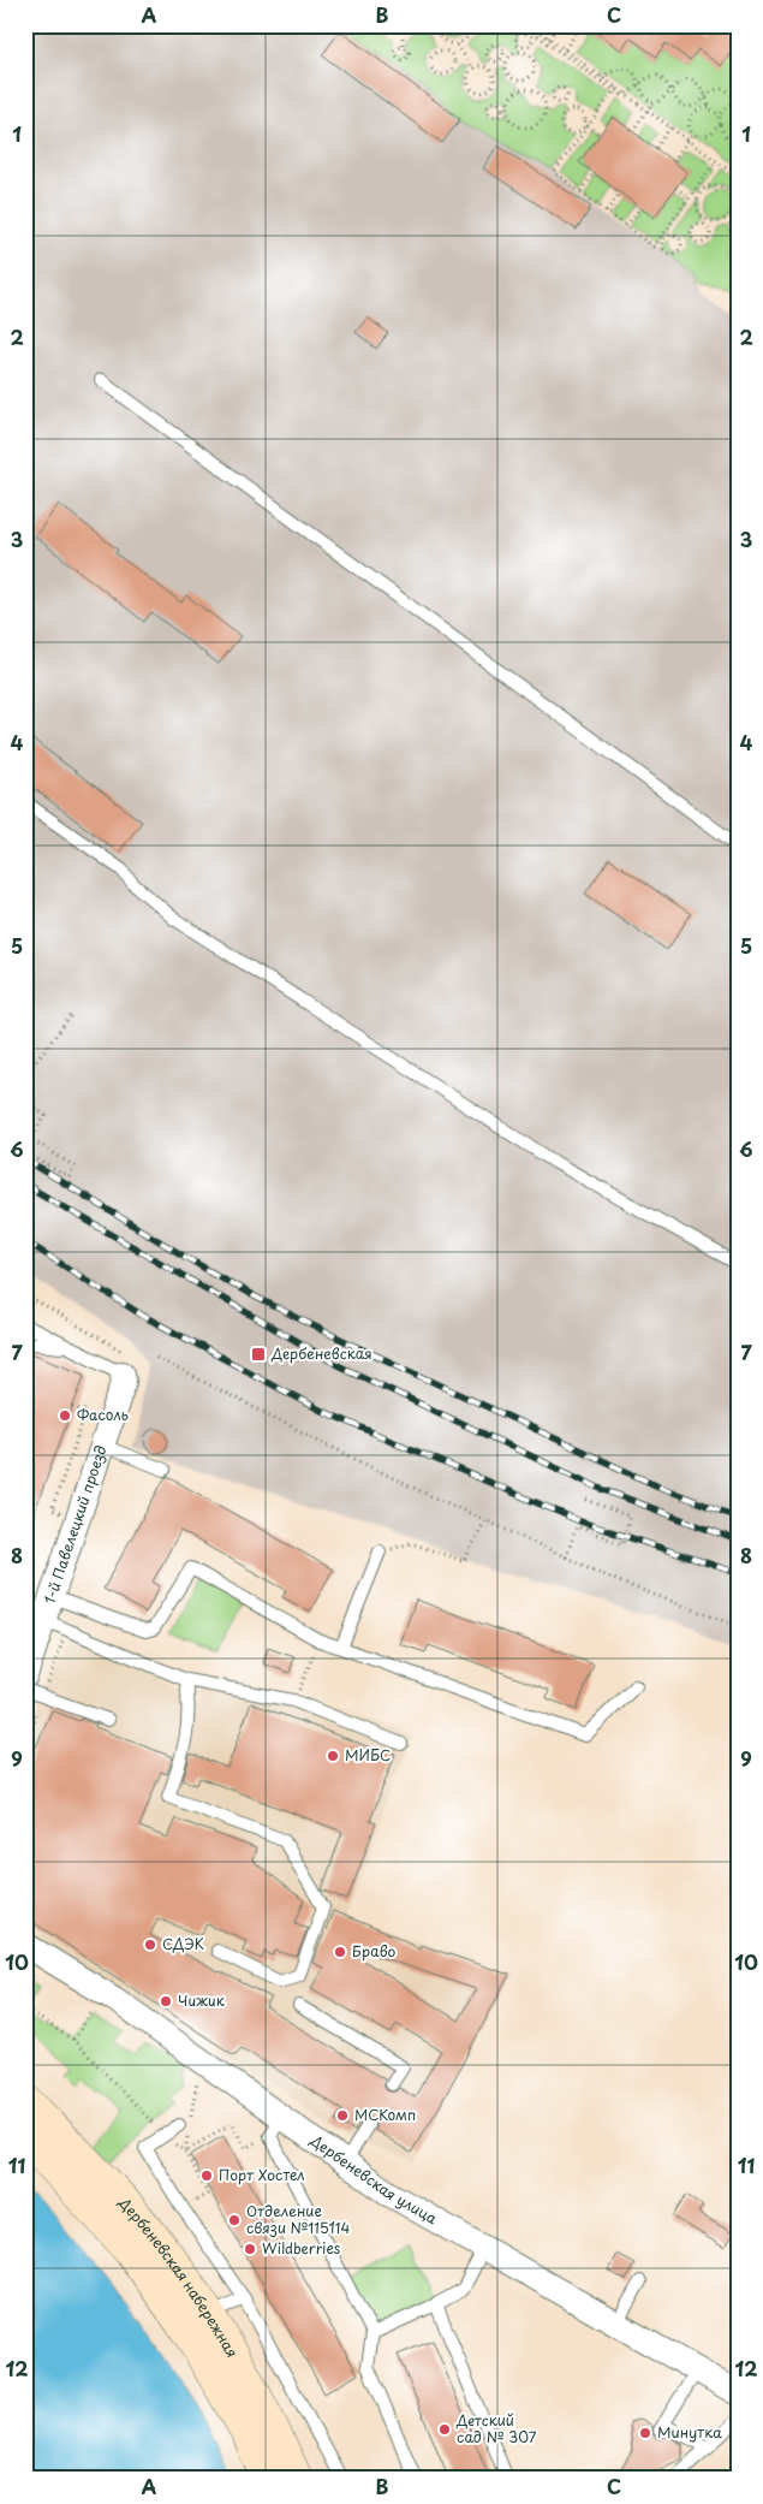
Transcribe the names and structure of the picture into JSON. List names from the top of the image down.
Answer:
{
  "streets": {
    "main road": ["Дербеневская набережная"],
    "street": ["1-й Павелецкий проезд", "Дербеневская улица"]
  },
  "places": {
    "transit": ["Дербеневская"],
    "other": [
      "Фасоль",
      "МИБС",
      "СДЭК",
      "Браво",
      "Чижик",
      "МСКомп",
      "Порт Хостел",
      "Отделение связи №115114",
      "Wildberries",
      "Детский сад № 307",
      "Минутка"
    ]
  },
  "grid": {
    "columns": ["A", "B", "C"],
    "rows": [
      "1",
      "2",
      "3",
      "4",
      "5",
      "6",
      "7",
      "8",
      "9",
      "10",
      "11",
      "12"
    ]
  }
}
